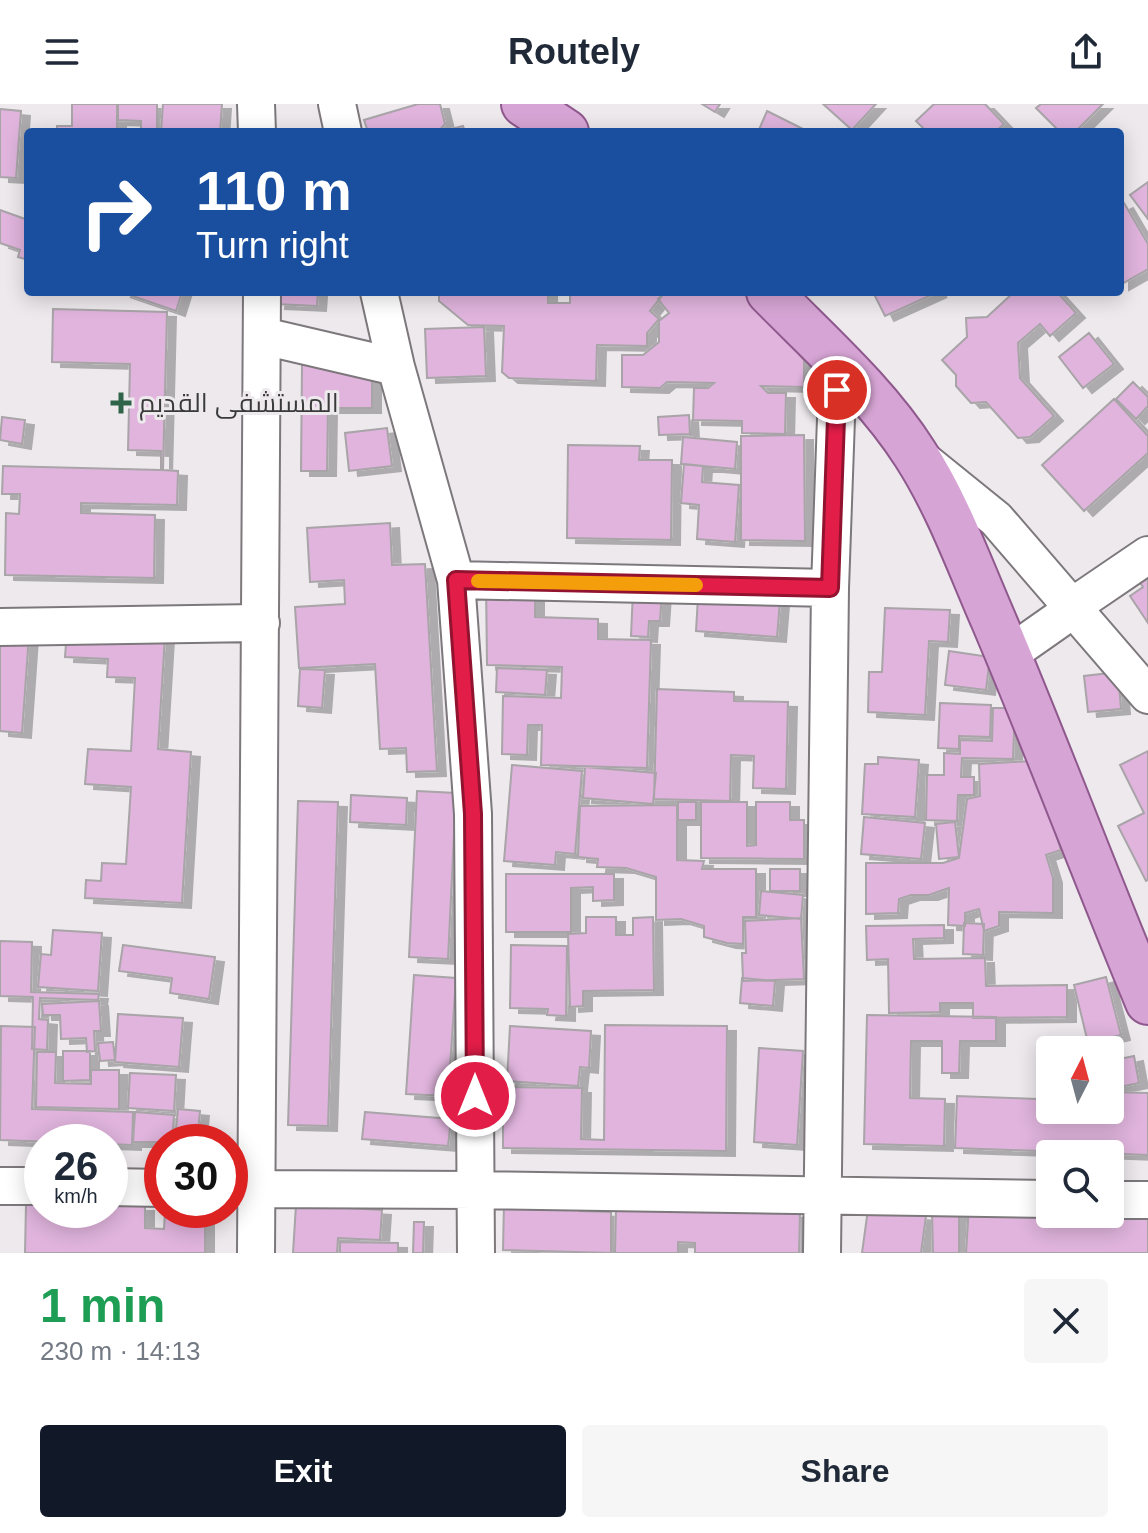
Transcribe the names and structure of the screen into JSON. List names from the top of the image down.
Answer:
{
  "places": {
    "health": ["المستشفى القديم"]
  },
  "north": "top",
  "page": {
    "header": "Routely",
    "turn": ["110 m", "Turn right"],
    "speed": "26 km/h",
    "limit": "30",
    "heading": ["1 min", "230 m · 14:13"],
    "buttons": ["Exit", "Share"]
  }
}
